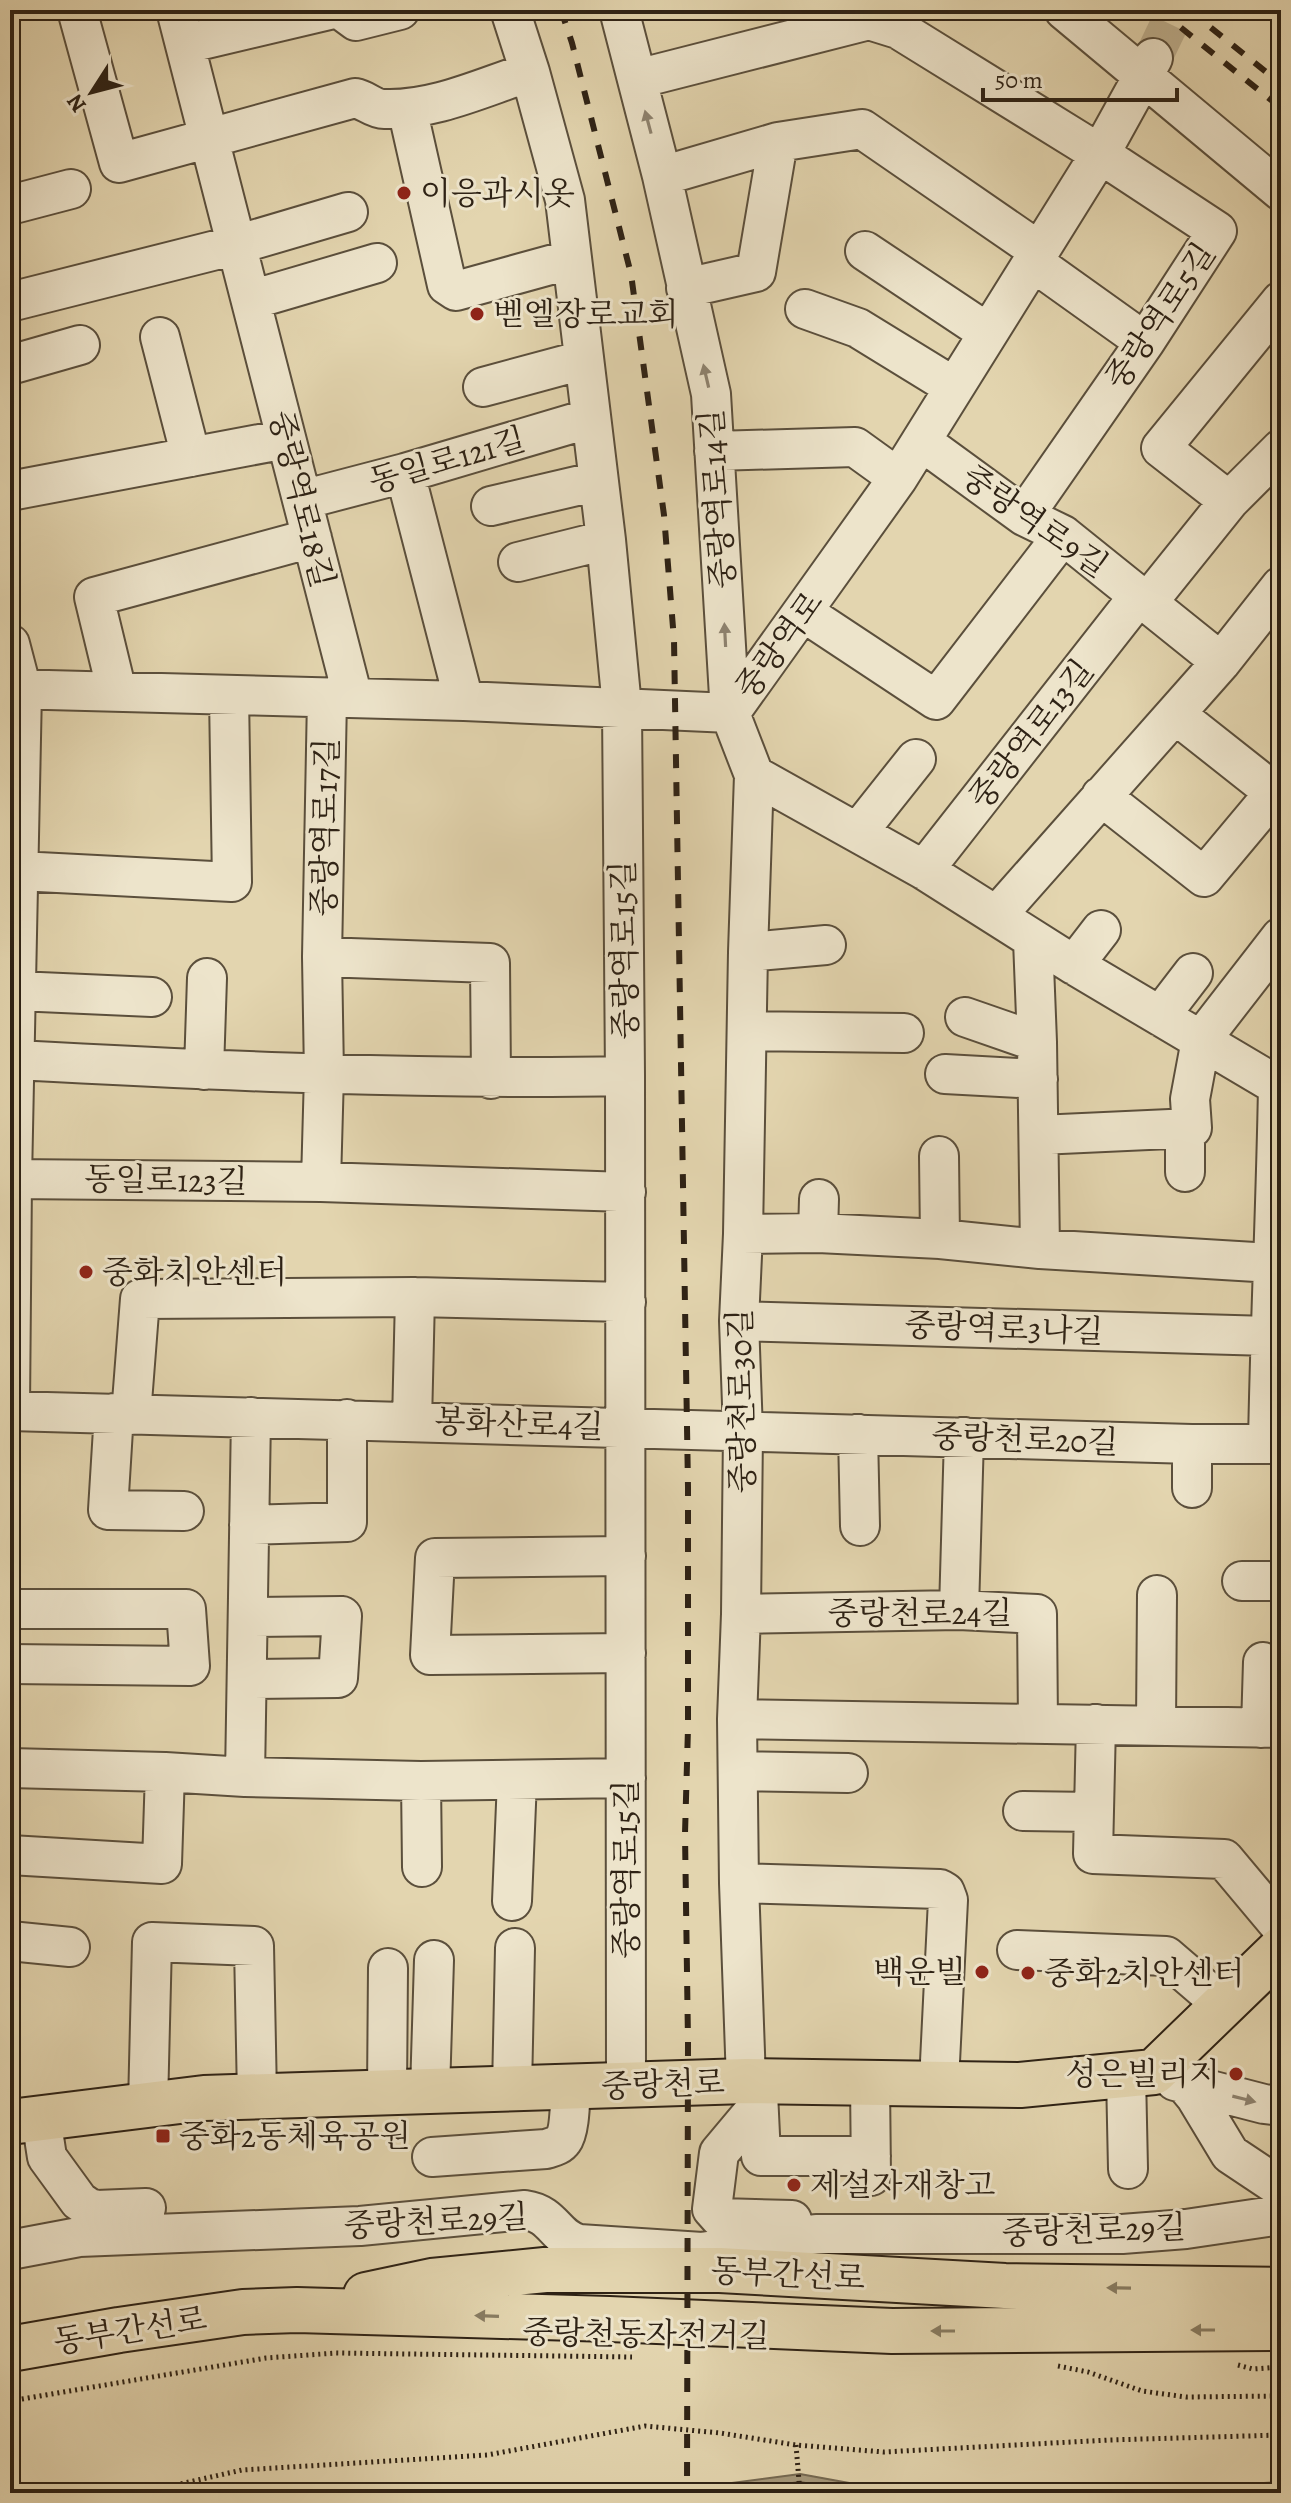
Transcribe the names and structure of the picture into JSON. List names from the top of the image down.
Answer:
{
  "streets": {
    "main road": ["중랑천로", "동부간선로"],
    "street": [
      "중랑역로5길",
      "동일로121길",
      "중랑역로18길",
      "중랑역로14길",
      "중랑역로9길",
      "중랑역로",
      "중랑역로13길",
      "중랑역로17길",
      "중랑역로15길",
      "동일로123길",
      "중랑역로3나길",
      "중랑천로30길",
      "봉화산로4길",
      "중랑천로20길",
      "중랑천로24길",
      "중랑천로29길"
    ],
    "path": ["중랑천동자전거길"]
  },
  "crossings": [
    ["중랑역로5길", "중랑역로9길"],
    ["중랑역로5길", "중랑역로"],
    ["동일로121길", "중랑역로18길"],
    ["중랑역로18길", "중랑역로"],
    ["중랑역로18길", "중랑역로17길"],
    ["중랑역로14길", "중랑역로"],
    ["중랑역로14길", "중랑천로30길"],
    ["중랑역로9길", "중랑역로"],
    ["중랑역로9길", "중랑역로13길"],
    ["중랑역로", "중랑역로17길"],
    ["중랑역로", "중랑역로15길"],
    ["중랑역로", "중랑천로30길"],
    ["중랑역로17길", "동일로123길"],
    ["중랑역로15길", "봉화산로4길"],
    ["중랑역로15길", "중랑천로20길"],
    ["중랑역로15길", "중랑천로"],
    ["중랑역로3나길", "중랑천로30길"],
    ["중랑천로30길", "중랑천로20길"],
    ["중랑천로30길", "중랑천로24길"],
    ["중랑천로30길", "중랑천로"],
    ["봉화산로4길", "중랑천로20길"]
  ],
  "one_way": ["동부간선로"],
  "places": {
    "other": [
      "이응과시옷",
      "벧엘장로교회",
      "중화치안센터",
      "백운빌",
      "중화2치안센터",
      "성은빌리지",
      "제설자재창고"
    ],
    "transit": ["중화2동체육공원"]
  },
  "scale_bar": "50 m",
  "north": "bottom left"
}
